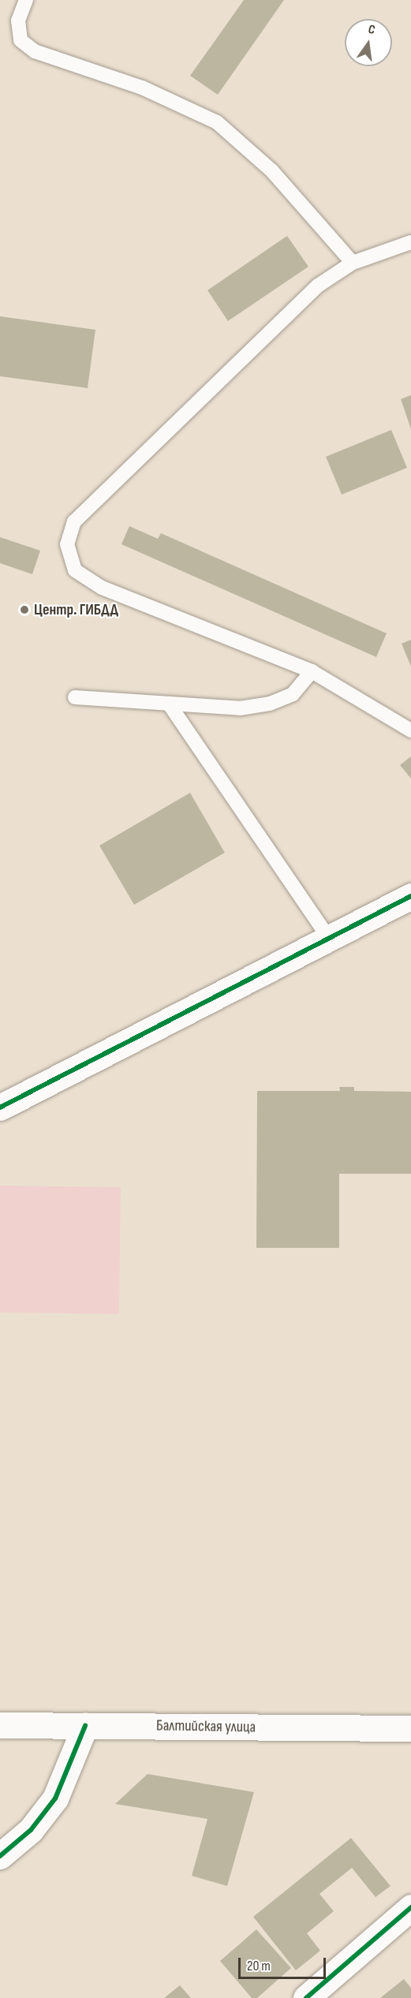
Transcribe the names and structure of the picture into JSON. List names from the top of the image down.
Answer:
{
  "streets": {
    "street": ["Балтийская улица"]
  },
  "places": ["Центр. ГИБДД"],
  "scale_bar": "20 m",
  "north": "top"
}
